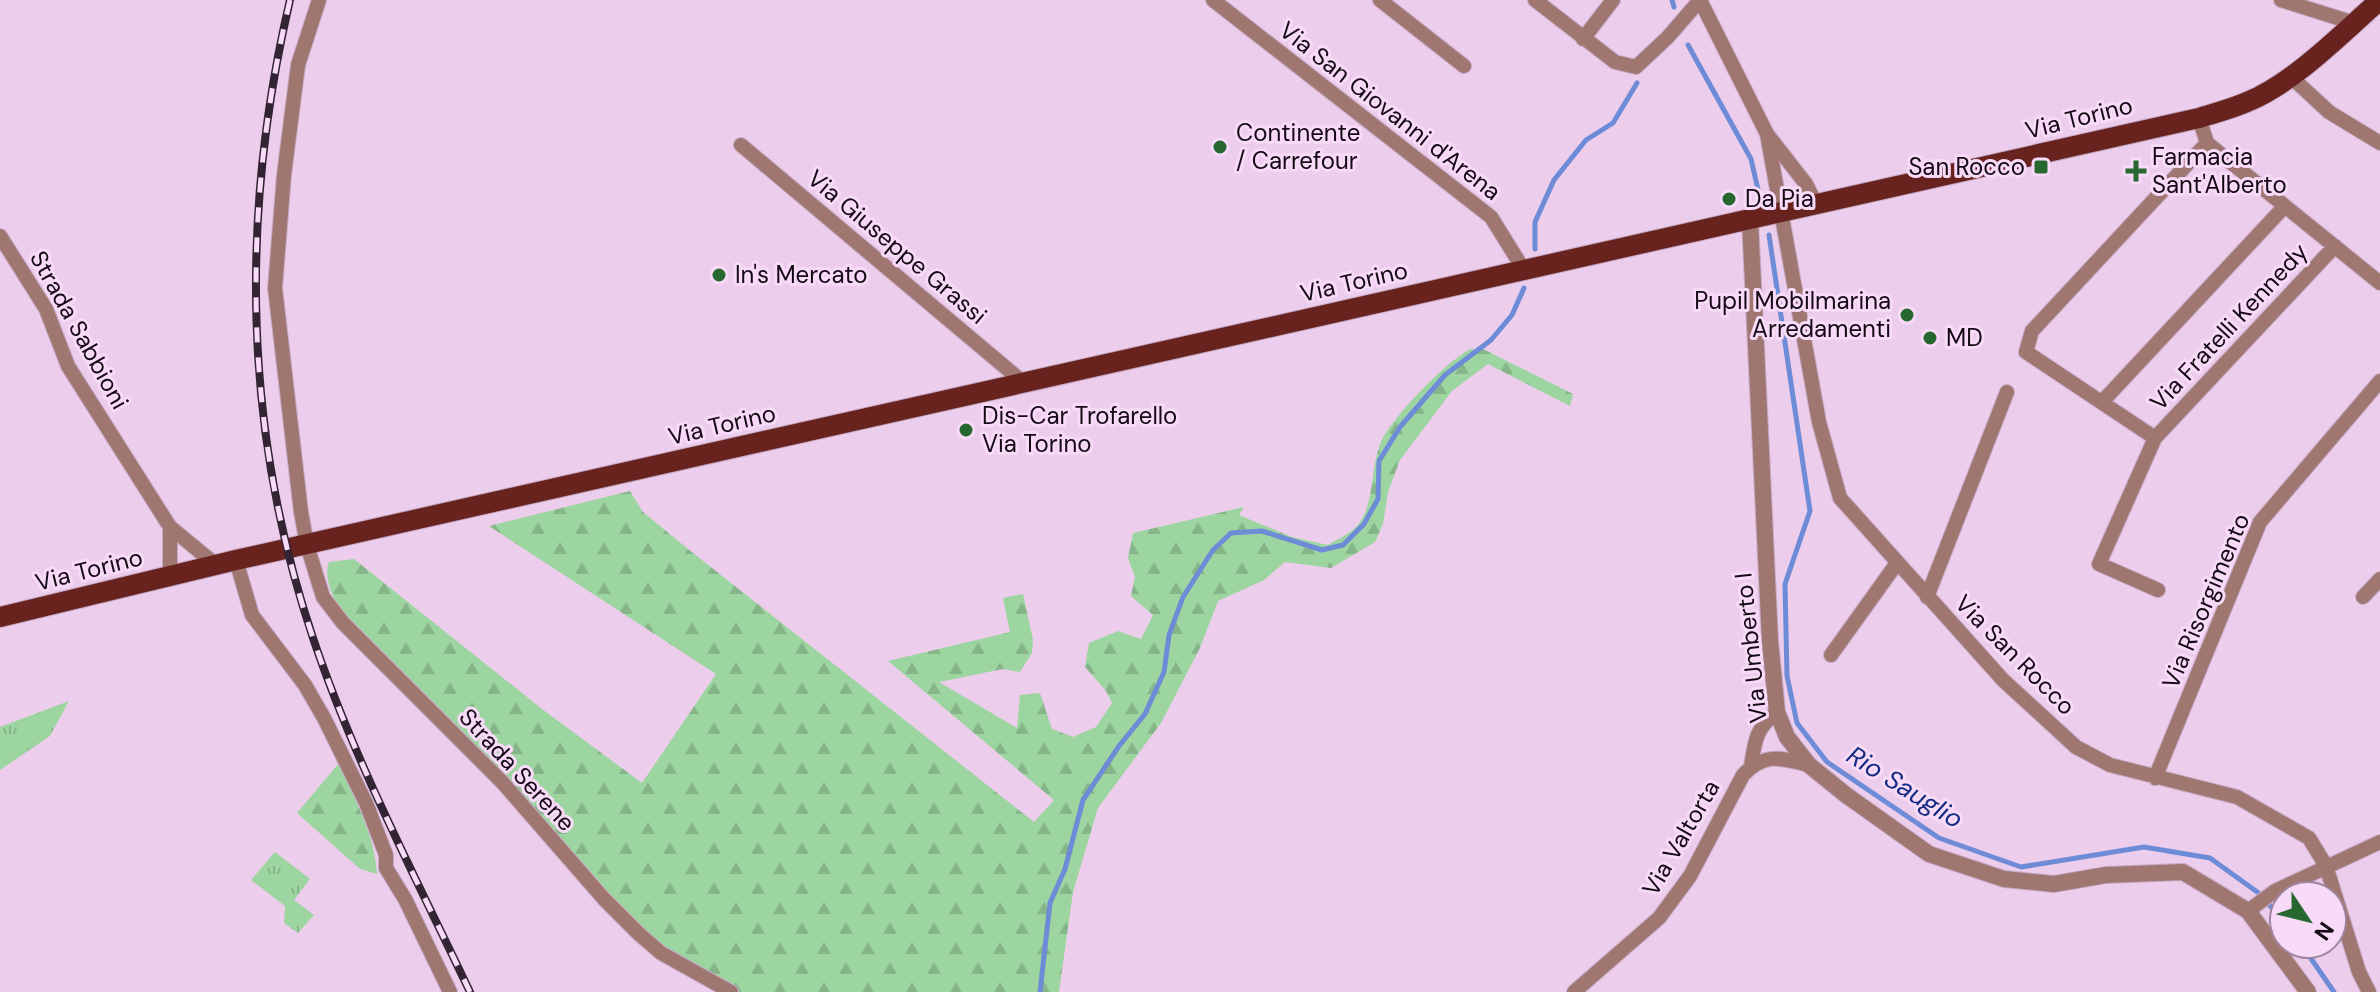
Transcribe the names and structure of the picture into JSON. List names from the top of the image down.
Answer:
{
  "streets": {
    "main road": ["Via Torino"],
    "street": [
      "Via San Giovanni d'Arena",
      "Via Giuseppe Grassi",
      "Via Fratelli Kennedy",
      "Strada Sabbioni",
      "Via Risorgimento",
      "Via Umberto I",
      "Via San Rocco",
      "Strada Serene",
      "Via Valtorta"
    ]
  },
  "crossings": [
    ["Via San Giovanni d'Arena", "Via Torino"],
    ["Via Torino", "Via Giuseppe Grassi"],
    ["Via Torino", "Strada Sabbioni"],
    ["Via Torino", "Via Umberto I"],
    ["Via Torino", "Via San Rocco"],
    ["Via Torino", "Strada Serene"],
    ["Via Risorgimento", "Via San Rocco"],
    ["Via Umberto I", "Via Valtorta"]
  ],
  "water": ["Rio Sauglio"],
  "places": {
    "other": [
      "Continente / Carrefour",
      "Da Pia",
      "In's Mercato",
      "Pupil Mobilmarina Arredamenti",
      "MD",
      "Dis-Car Trofarello Via Torino"
    ],
    "transit": ["San Rocco"],
    "health": ["Farmacia Sant'Alberto"]
  },
  "north": "bottom right"
}
